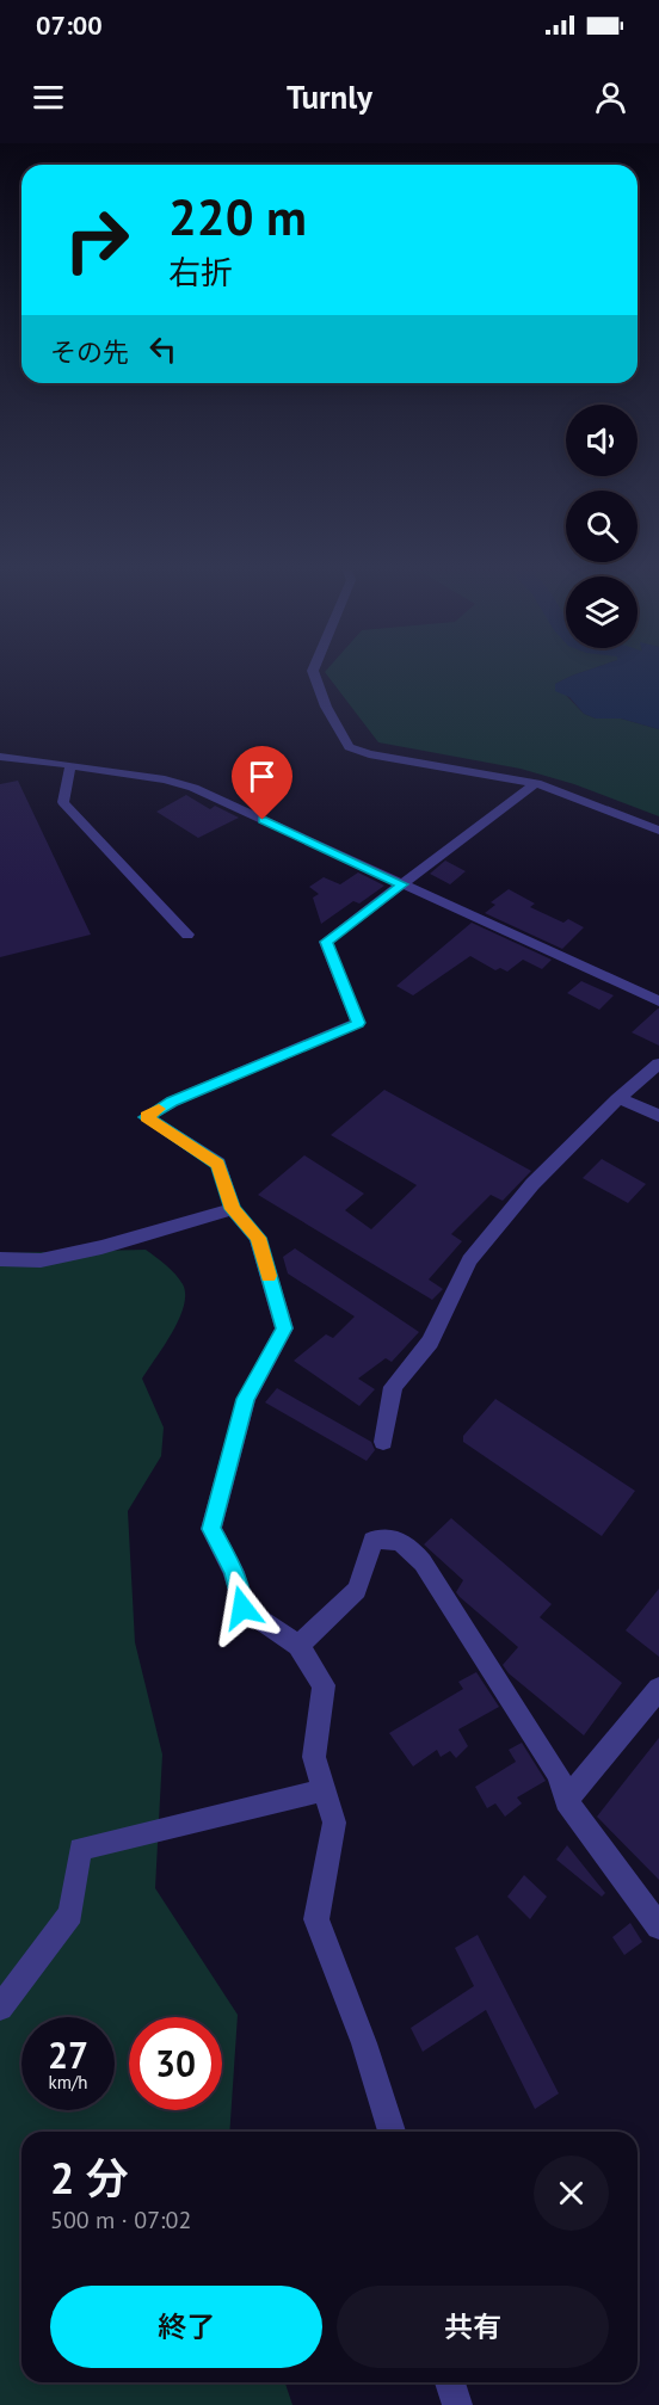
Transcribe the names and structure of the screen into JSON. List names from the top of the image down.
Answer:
{
  "page": {
    "status": "07:00",
    "header": "Turnly",
    "turn": ["220 m", "右折"],
    "then": "その先",
    "speed": "27 km/h",
    "limit": "30",
    "heading": ["2 分", "500 m · 07:02"],
    "buttons": ["終了", "共有"]
  }
}
